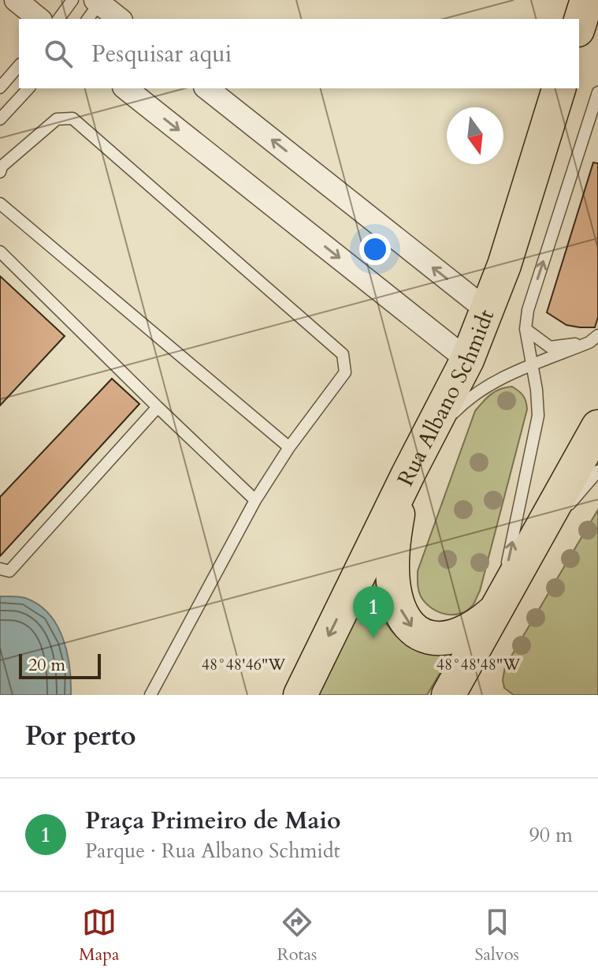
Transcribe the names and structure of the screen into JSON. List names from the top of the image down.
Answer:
{
  "streets": {
    "main road": ["Rua Albano Schmidt"]
  },
  "scale_bar": "20 m",
  "north": "bottom",
  "page": {
    "search": "Pesquisar aqui",
    "pins": "1",
    "scale": "20 m",
    "heading": "Por perto",
    "list": [
      {
        "mark": "1",
        "name": "Praça Primeiro de Maio",
        "note": "Parque · Rua Albano Schmidt",
        "value": "90 m"
      }
    ],
    "nav": ["Mapa", "Rotas", "Salvos"]
  },
  "coordinates": ["48°48'46\"W", "48°48'48\"W"]
}
